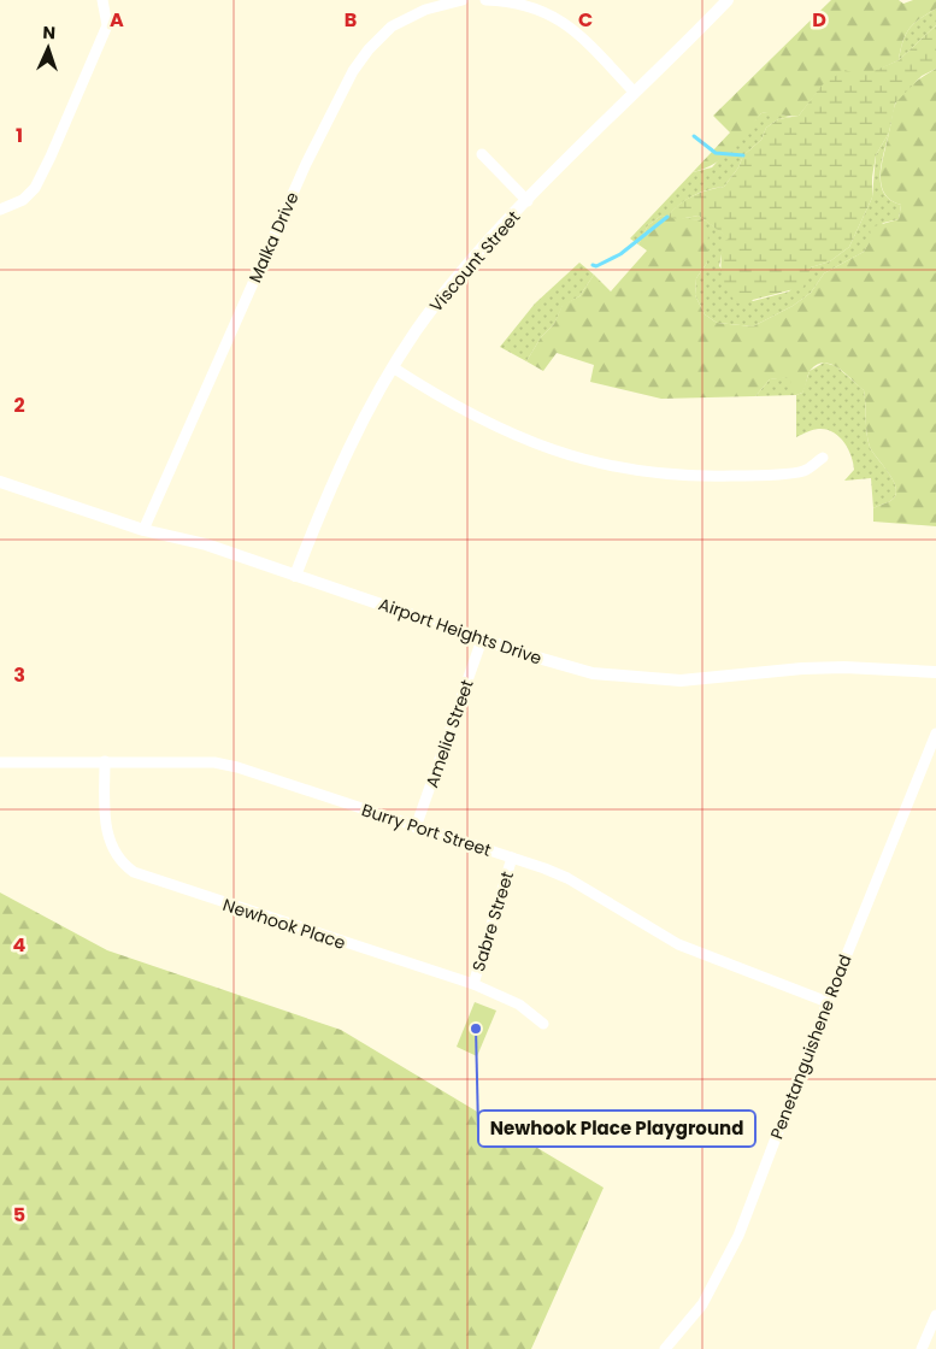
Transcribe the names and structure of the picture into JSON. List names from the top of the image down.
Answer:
{
  "streets": {
    "street": [
      "Malka Drive",
      "Viscount Street",
      "Airport Heights Drive",
      "Amelia Street",
      "Burry Port Street",
      "Sabre Street",
      "Newhook Place",
      "Penetanguishene Road"
    ]
  },
  "crossings": [
    ["Malka Drive", "Airport Heights Drive"],
    ["Viscount Street", "Airport Heights Drive"],
    ["Airport Heights Drive", "Amelia Street"],
    ["Amelia Street", "Burry Port Street"],
    ["Burry Port Street", "Sabre Street"],
    ["Burry Port Street", "Newhook Place"],
    ["Burry Port Street", "Penetanguishene Road"],
    ["Sabre Street", "Newhook Place"]
  ],
  "places": ["Newhook Place Playground"],
  "north": "top",
  "grid": {
    "columns": [
      "A",
      "B",
      "C",
      "D"
    ],
    "rows": [
      "1",
      "2",
      "3",
      "4",
      "5"
    ]
  }
}
